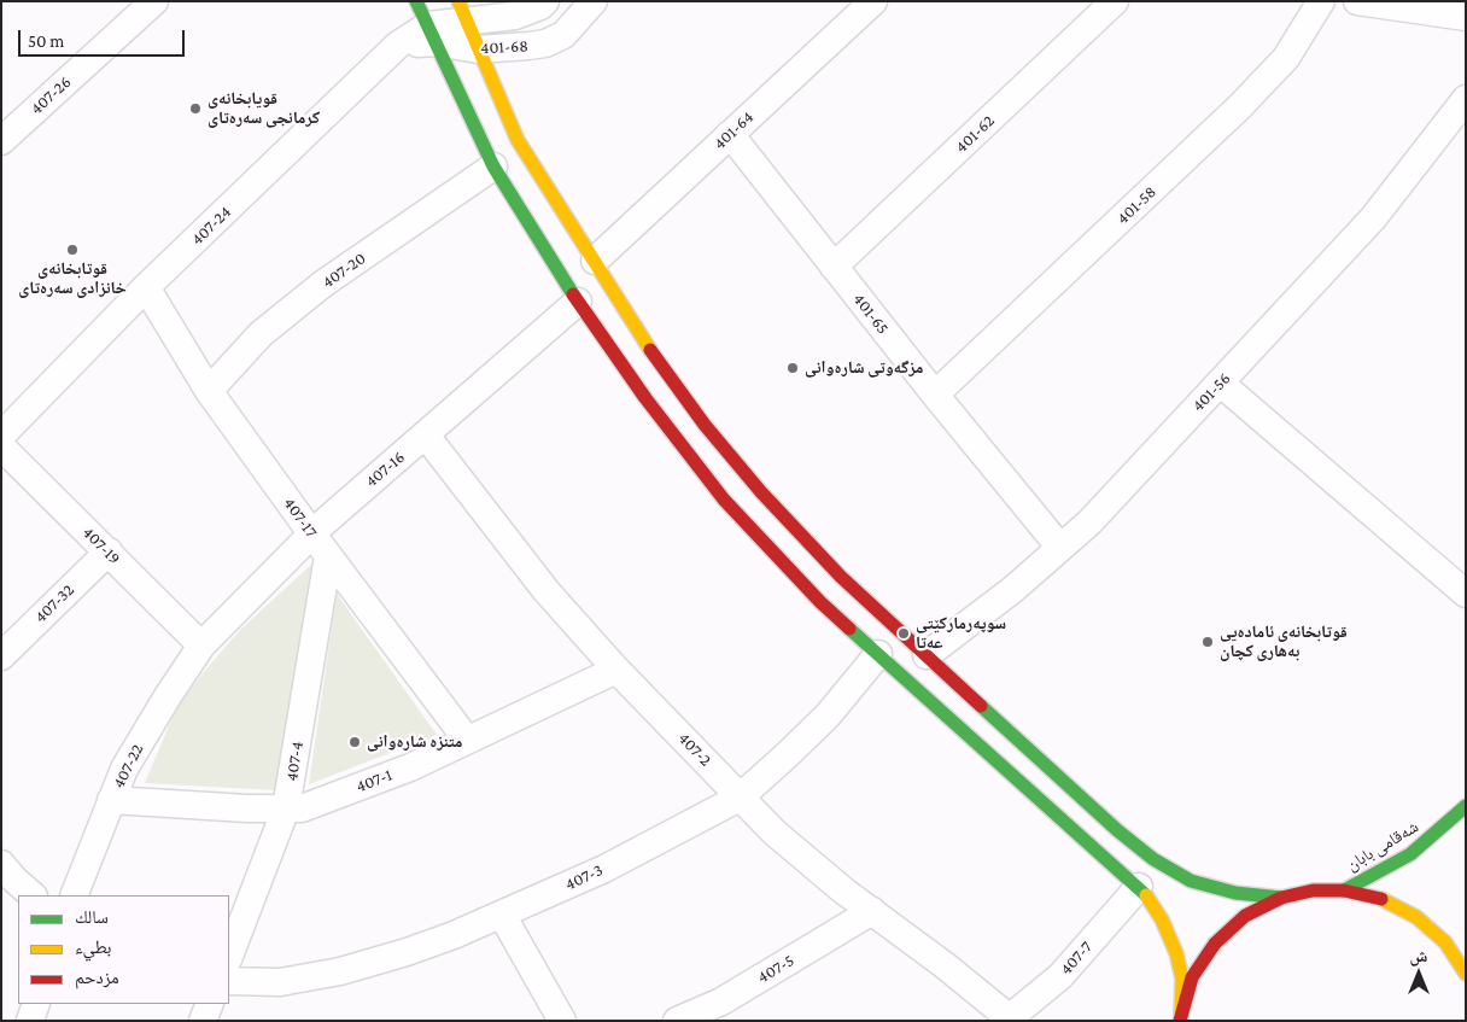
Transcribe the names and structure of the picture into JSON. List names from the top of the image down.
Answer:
{
  "streets": {
    "street": [
      "401-68",
      "407-26",
      "401-64",
      "401-62",
      "401-58",
      "407-24",
      "407-20",
      "401-65",
      "401-56",
      "407-16",
      "407-17",
      "407-19",
      "407-32",
      "407-2",
      "407-4",
      "407-22",
      "407-1",
      "شەقامی بابان",
      "407-3",
      "407-7",
      "407-5"
    ]
  },
  "crossings": [
    ["401-68", "407-24"],
    ["401-64", "401-65"],
    ["401-62", "401-65"],
    ["401-58", "401-65"],
    ["407-24", "407-17"],
    ["407-20", "407-17"],
    ["401-65", "401-56"],
    ["407-16", "407-17"],
    ["407-16", "407-19"],
    ["407-16", "407-2"],
    ["407-16", "407-22"],
    ["407-17", "407-4"],
    ["407-17", "407-1"],
    ["407-19", "407-32"],
    ["407-19", "407-22"],
    ["407-2", "407-1"],
    ["407-2", "407-3"],
    ["407-2", "407-7"],
    ["407-2", "407-5"],
    ["407-4", "407-1"],
    ["407-22", "407-1"]
  ],
  "places": [
    "قویابخانەی کرمانجی سەرەتای",
    "قوتابخانەی خانزادی سەرەتای",
    "مزگەوتی شارەوانی",
    "سوپەرمارکێتی عەتا",
    "قوتابخانەی ئامادەیی بەهاری کچان",
    "متنزه شارەوانی"
  ],
  "legend": ["سالك", "بطيء", "مزدحم"],
  "scale_bar": "50 m",
  "north": "top"
}
